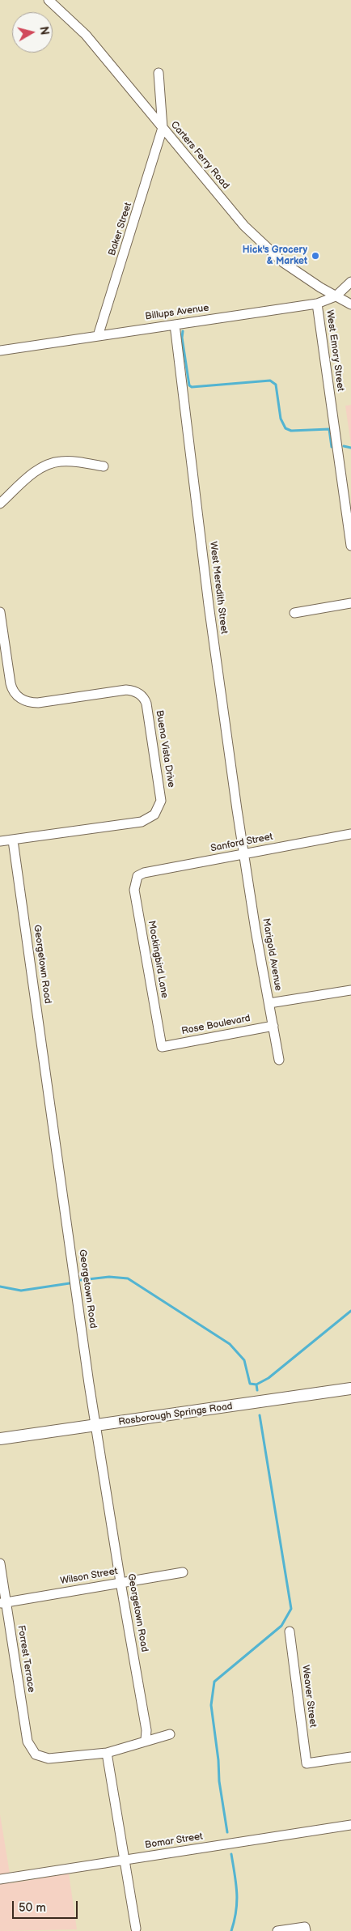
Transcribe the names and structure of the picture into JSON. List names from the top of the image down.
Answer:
{
  "streets": {
    "street": [
      "Carters Ferry Road",
      "Baker Street",
      "Billups Avenue",
      "West Emory Street",
      "West Meredith Street",
      "Buena Vista Drive",
      "Sanford Street",
      "Marigold Avenue",
      "Mockingbird Lane",
      "Georgetown Road",
      "Rose Boulevard",
      "Rosborough Springs Road",
      "Wilson Street",
      "Forrest Terrace",
      "Weaver Street",
      "Bomar Street"
    ]
  },
  "crossings": [
    ["Carters Ferry Road", "Baker Street"],
    ["Carters Ferry Road", "Billups Avenue"],
    ["Baker Street", "Billups Avenue"],
    ["Billups Avenue", "West Emory Street"],
    ["Billups Avenue", "West Meredith Street"],
    ["West Meredith Street", "Sanford Street"],
    ["West Meredith Street", "Marigold Avenue"],
    ["Buena Vista Drive", "Georgetown Road"],
    ["Sanford Street", "Marigold Avenue"],
    ["Sanford Street", "Mockingbird Lane"],
    ["Marigold Avenue", "Rose Boulevard"],
    ["Mockingbird Lane", "Rose Boulevard"],
    ["Georgetown Road", "Rosborough Springs Road"],
    ["Georgetown Road", "Wilson Street"],
    ["Wilson Street", "Forrest Terrace"]
  ],
  "places": ["Hick's Grocery & Market"],
  "scale_bar": "50 m",
  "north": "right"
}
